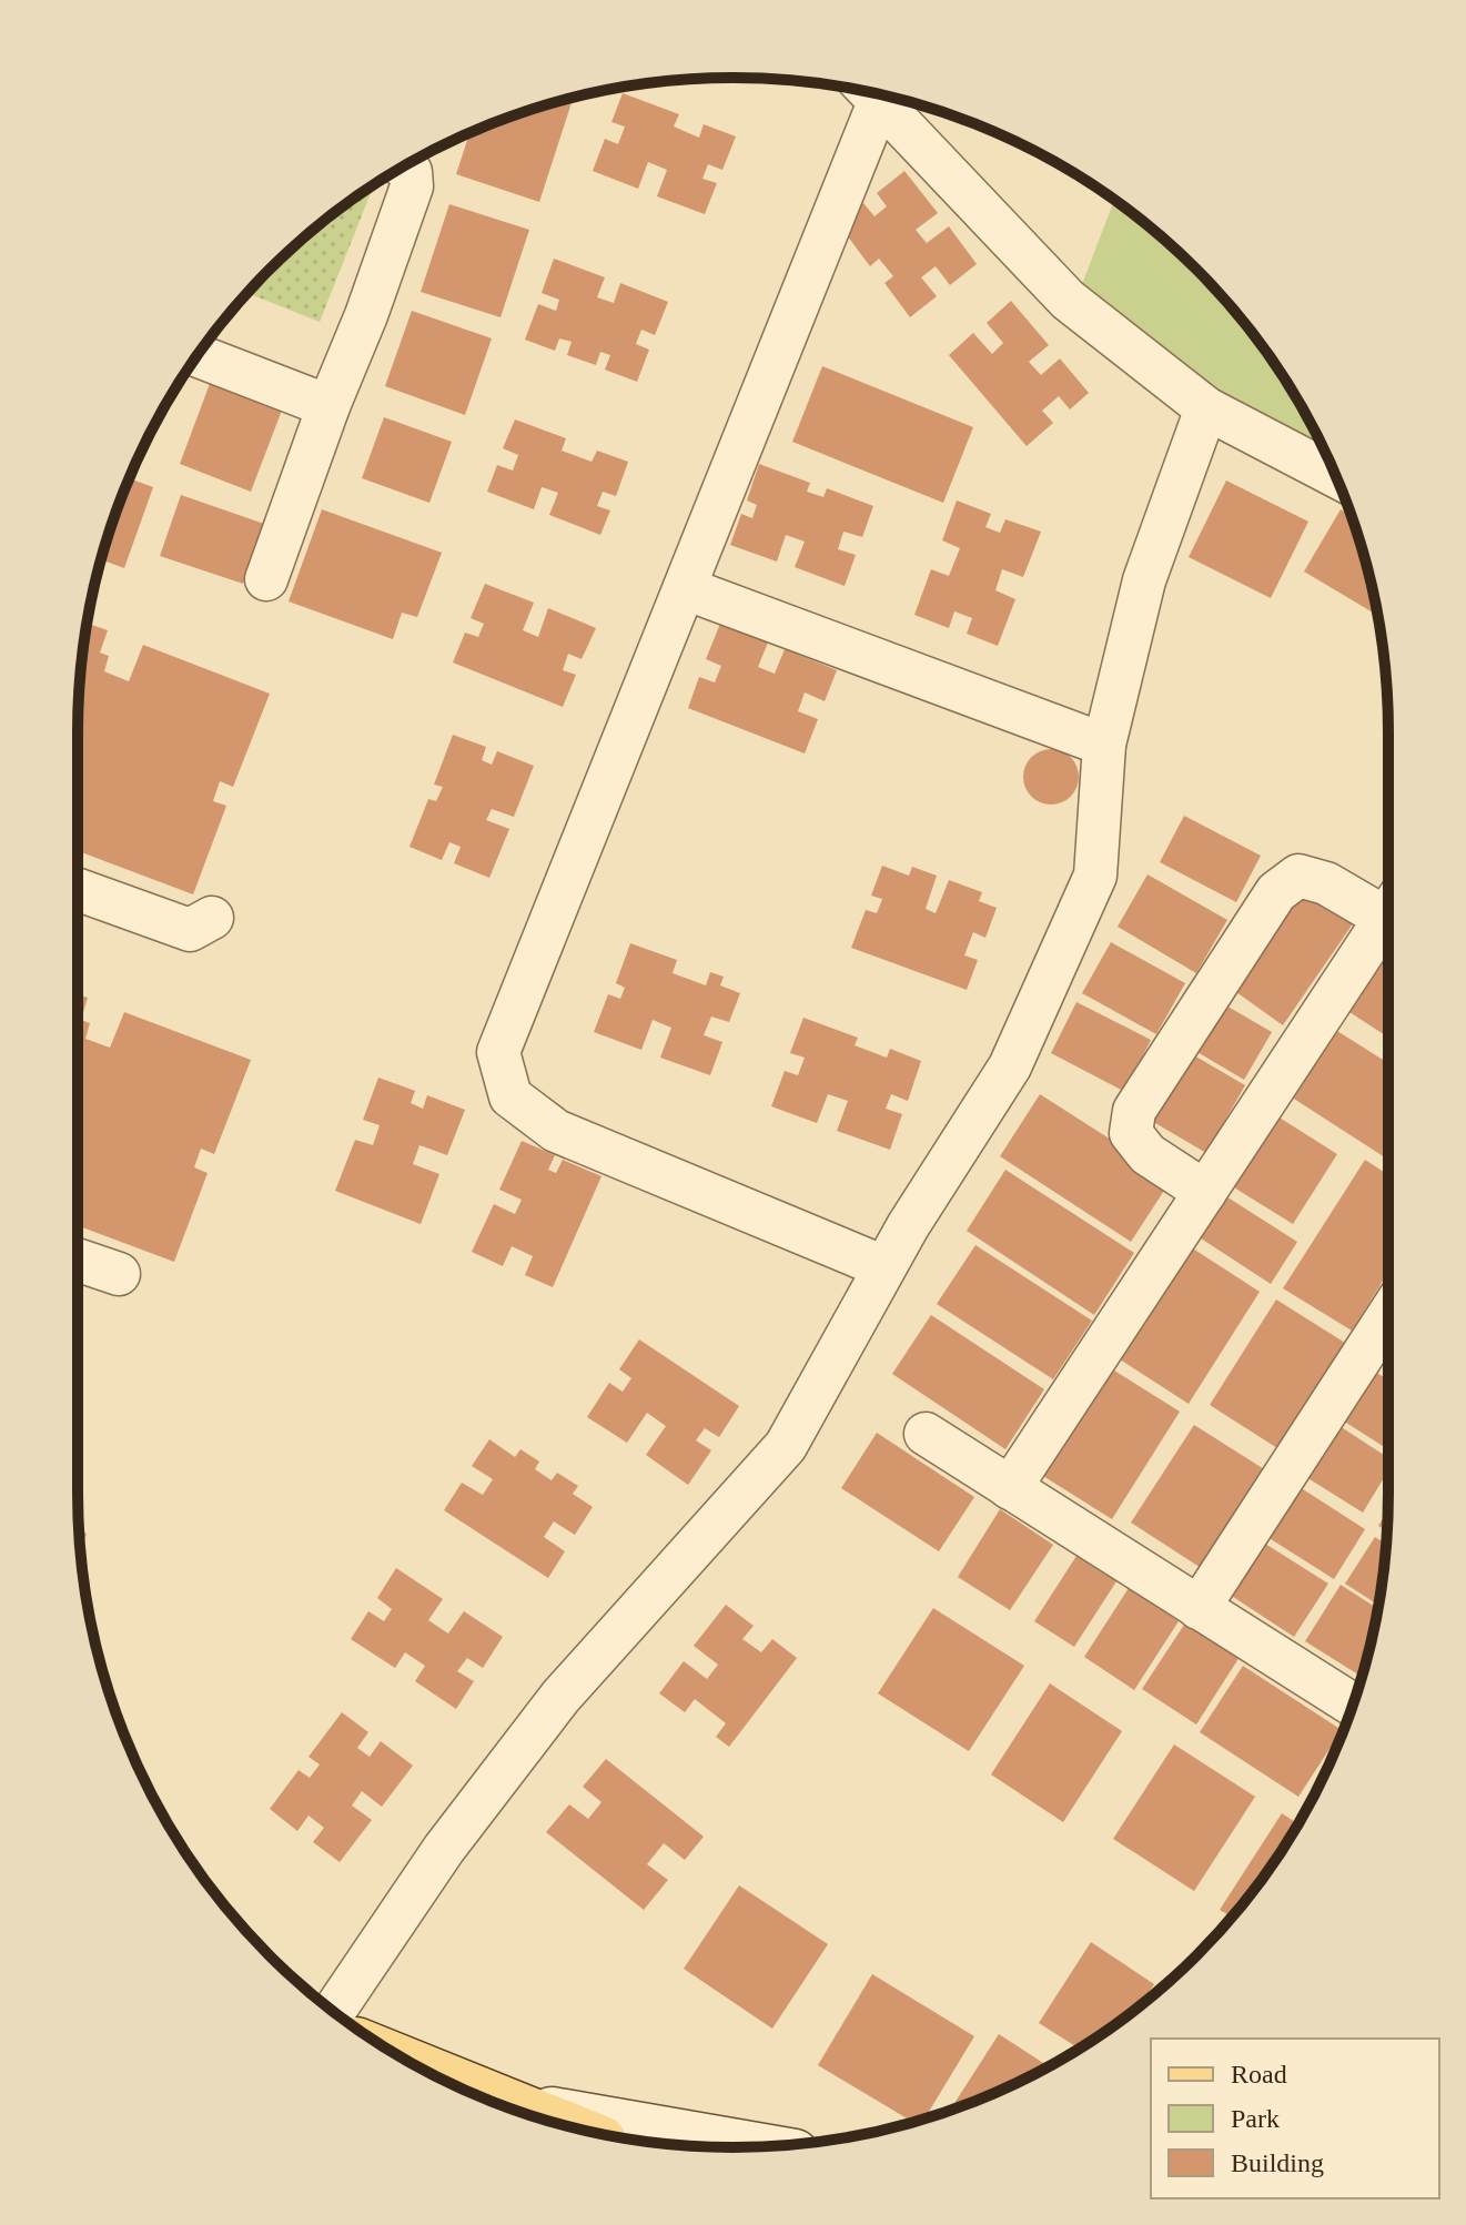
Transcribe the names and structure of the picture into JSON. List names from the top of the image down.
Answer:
{
  "legend": ["Road", "Park", "Building"]
}
